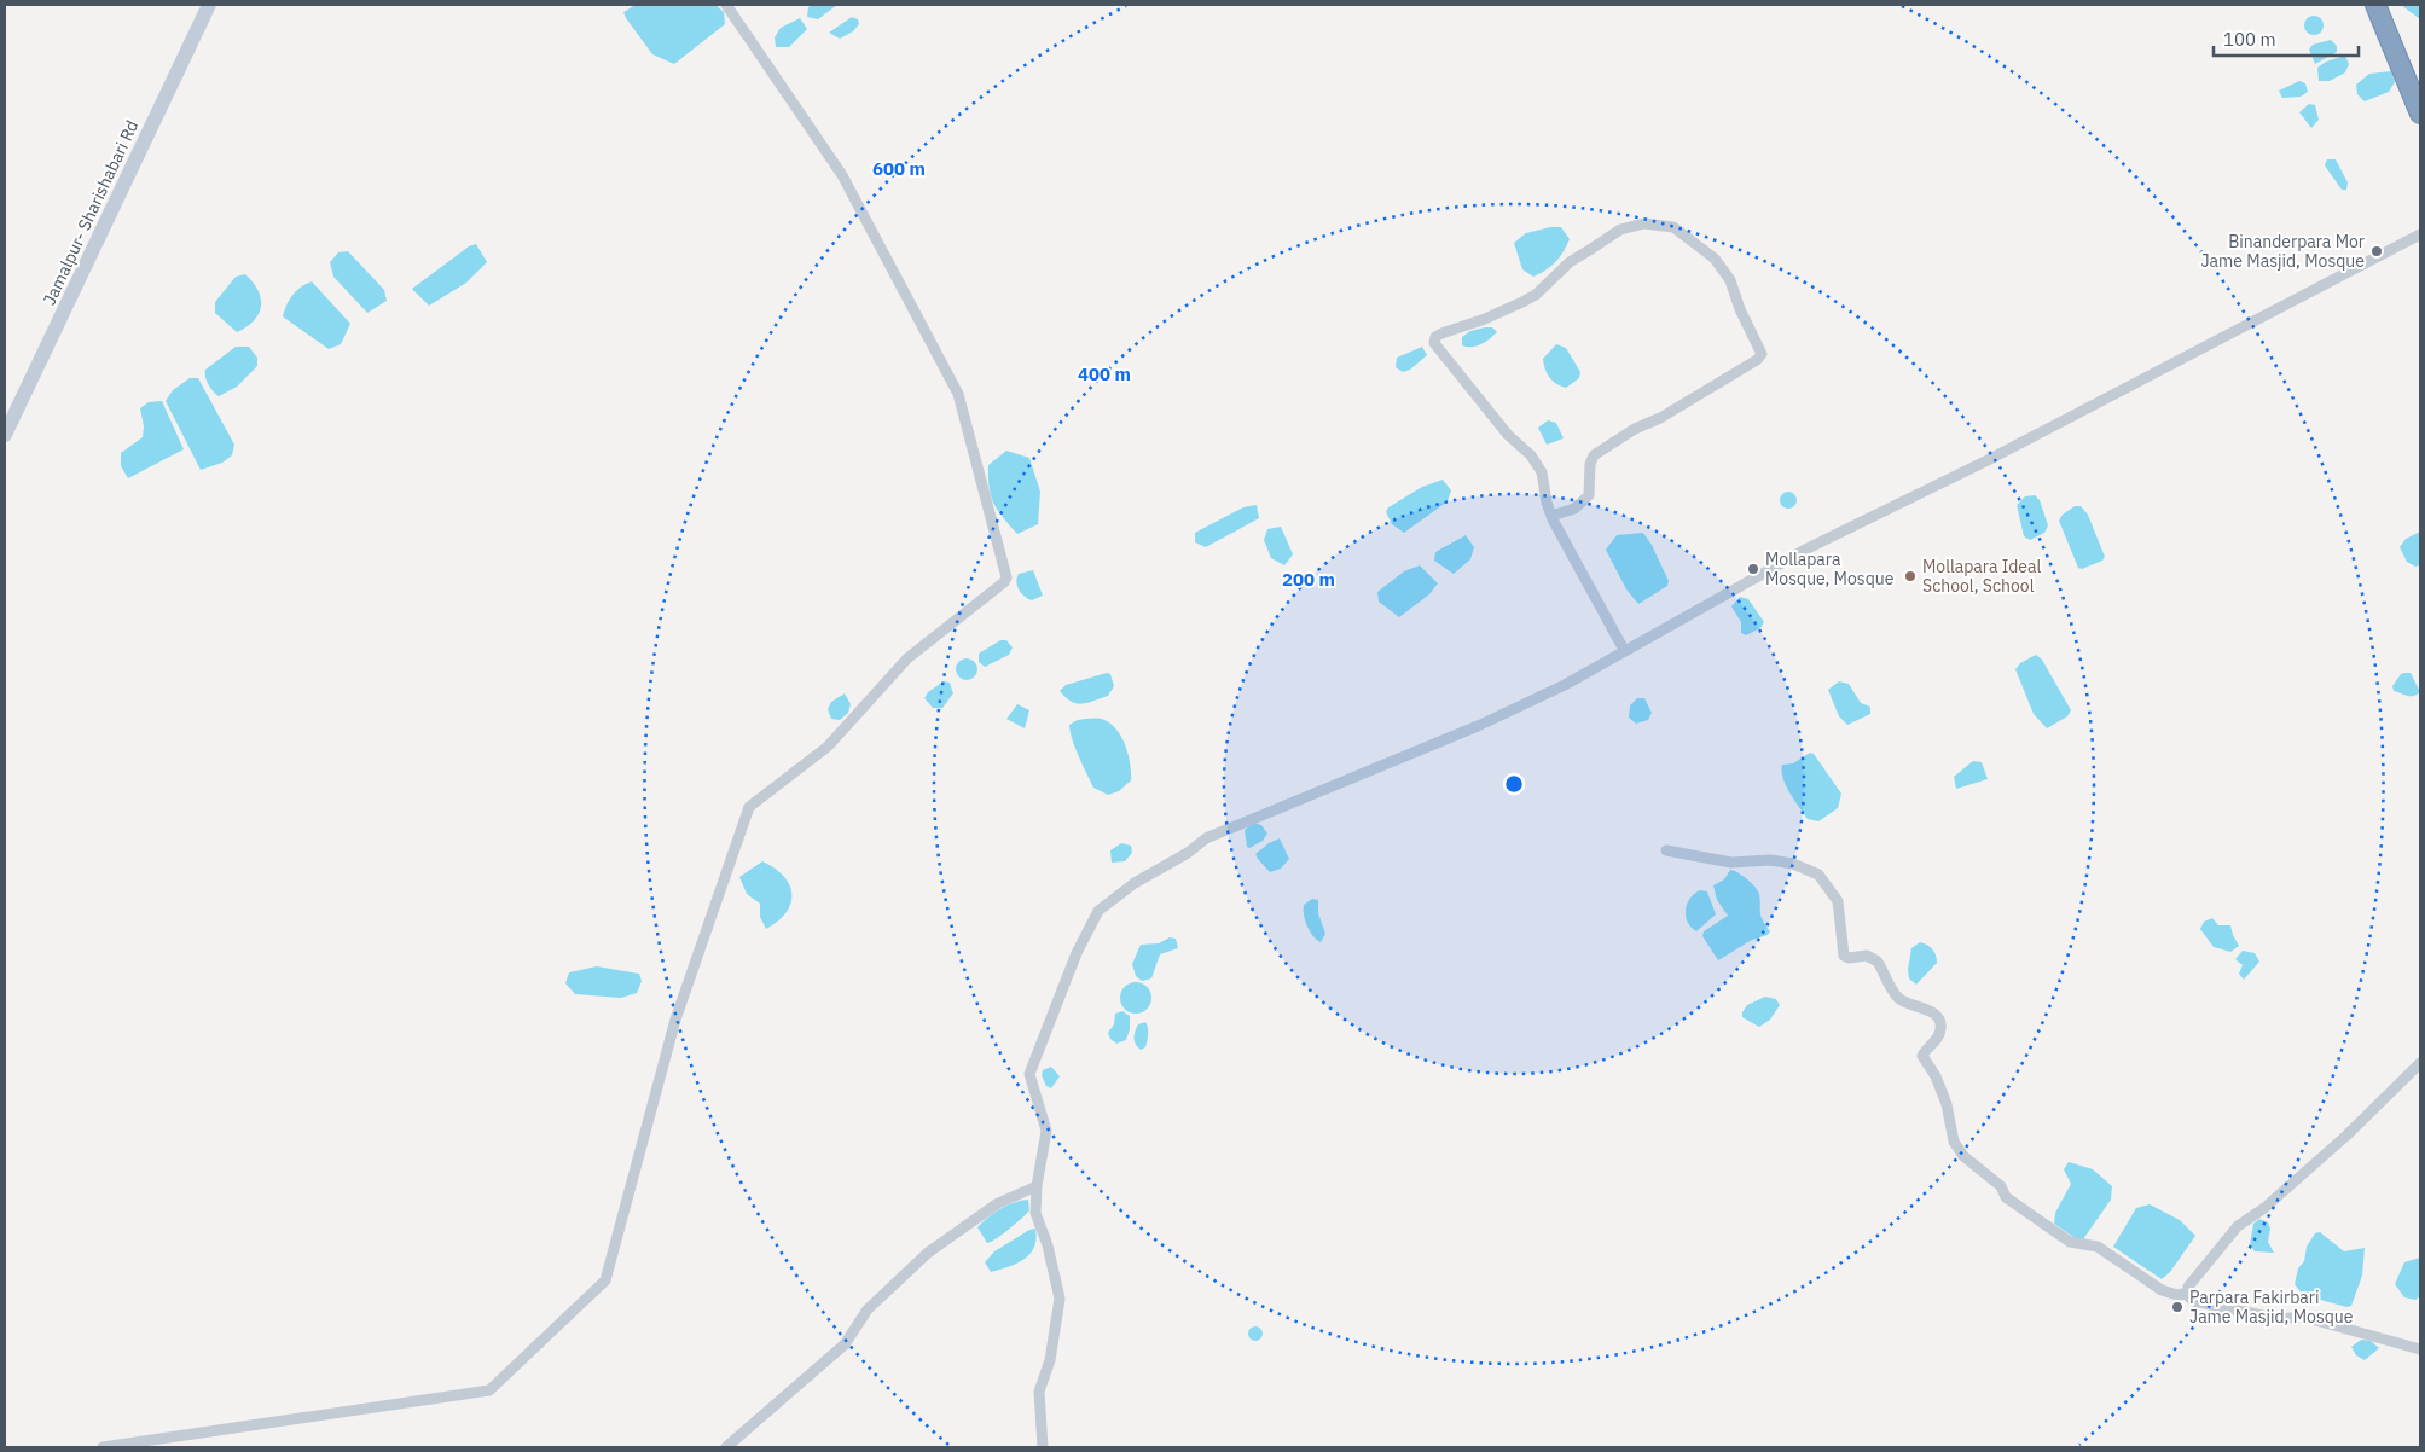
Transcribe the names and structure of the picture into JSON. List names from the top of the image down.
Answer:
{
  "streets": {
    "main road": ["Jamalpur- Sharishabari Rd"]
  },
  "places": [
    "Binanderpara Mor Jame Masjid, Mosque",
    "Mollapara Mosque, Mosque",
    "Mollapara Ideal School, School",
    "Parpara Fakirbari Jame Masjid, Mosque"
  ],
  "scale_bar": "100 m",
  "rings": ["600 m", "400 m", "200 m"]
}
